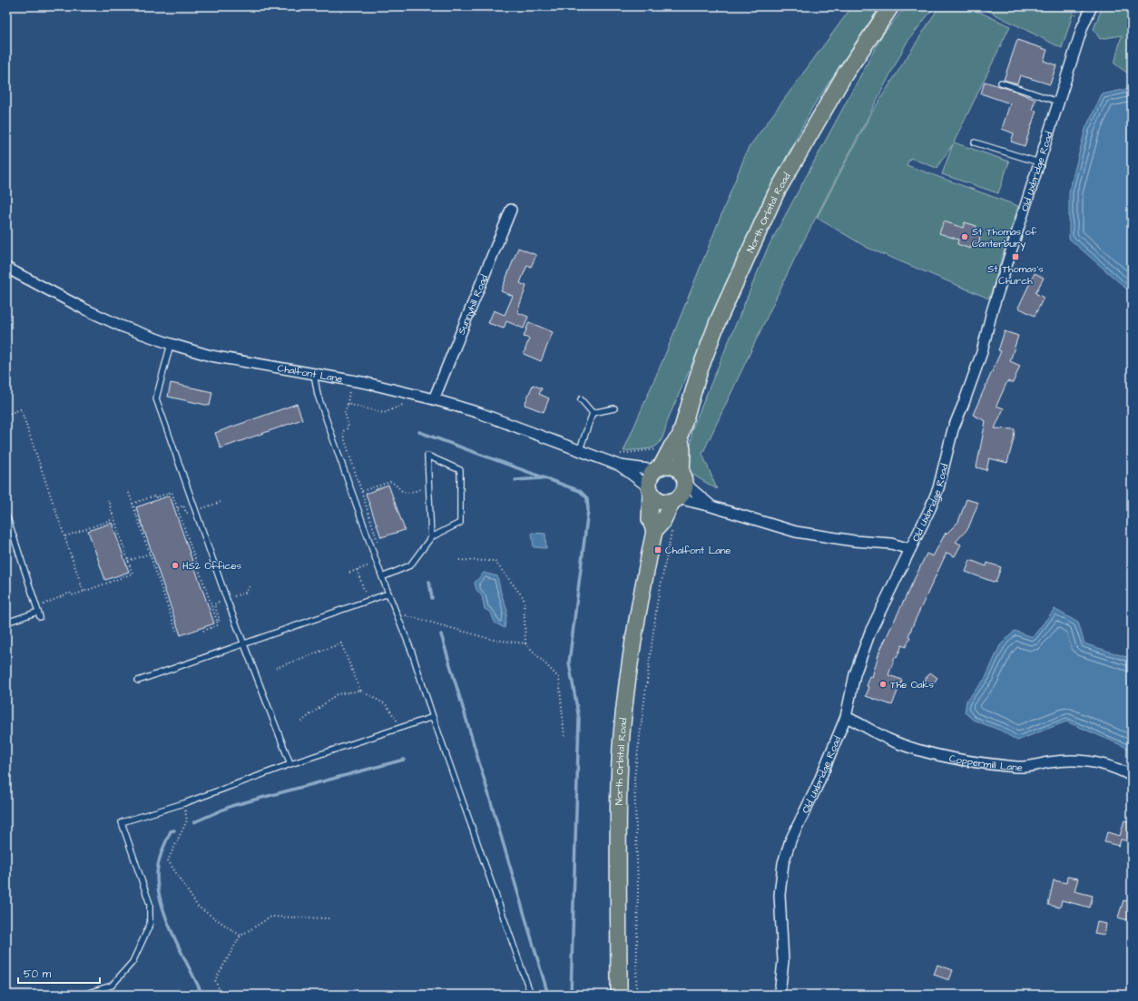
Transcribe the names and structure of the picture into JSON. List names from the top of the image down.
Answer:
{
  "streets": {
    "main road": ["North Orbital Road"],
    "street": [
      "Old Uxbridge Road",
      "Sunnyhill Road",
      "Chalfont Lane",
      "Coppermill Lane"
    ]
  },
  "crossings": [
    ["Old Uxbridge Road", "Coppermill Lane"],
    ["North Orbital Road", "Chalfont Lane"],
    ["Sunnyhill Road", "Chalfont Lane"]
  ],
  "places": {
    "other": ["St Thomas of Canterbury", "HS2 Offices", "The Oaks"],
    "transit": ["St Thomas's Church", "Chalfont Lane"]
  },
  "scale_bar": "50 m"
}
